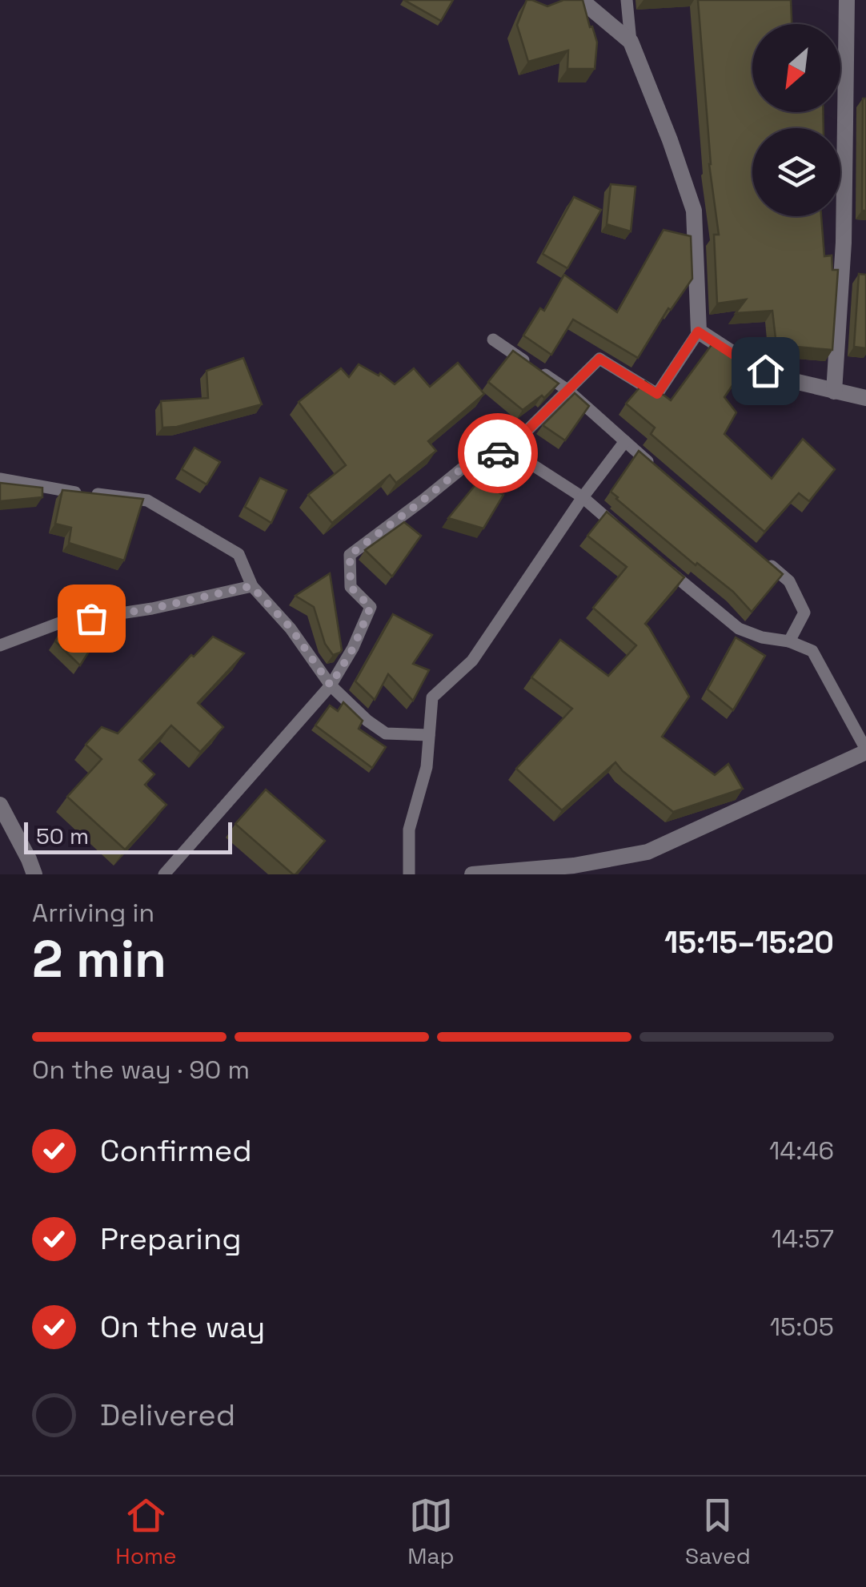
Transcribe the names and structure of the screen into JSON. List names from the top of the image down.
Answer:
{
  "scale_bar": "50 m",
  "north": "bottom left",
  "page": {
    "scale": "50 m",
    "heading": ["2 min", "Arriving in", "15:15–15:20"],
    "bar": "On the way · 90 m",
    "list": [
      ["Confirmed", "14:46"],
      ["Preparing", "14:57"],
      ["On the way", "15:05"],
      "Delivered"
    ],
    "tabs": ["Home", "Map", "Saved"]
  }
}
